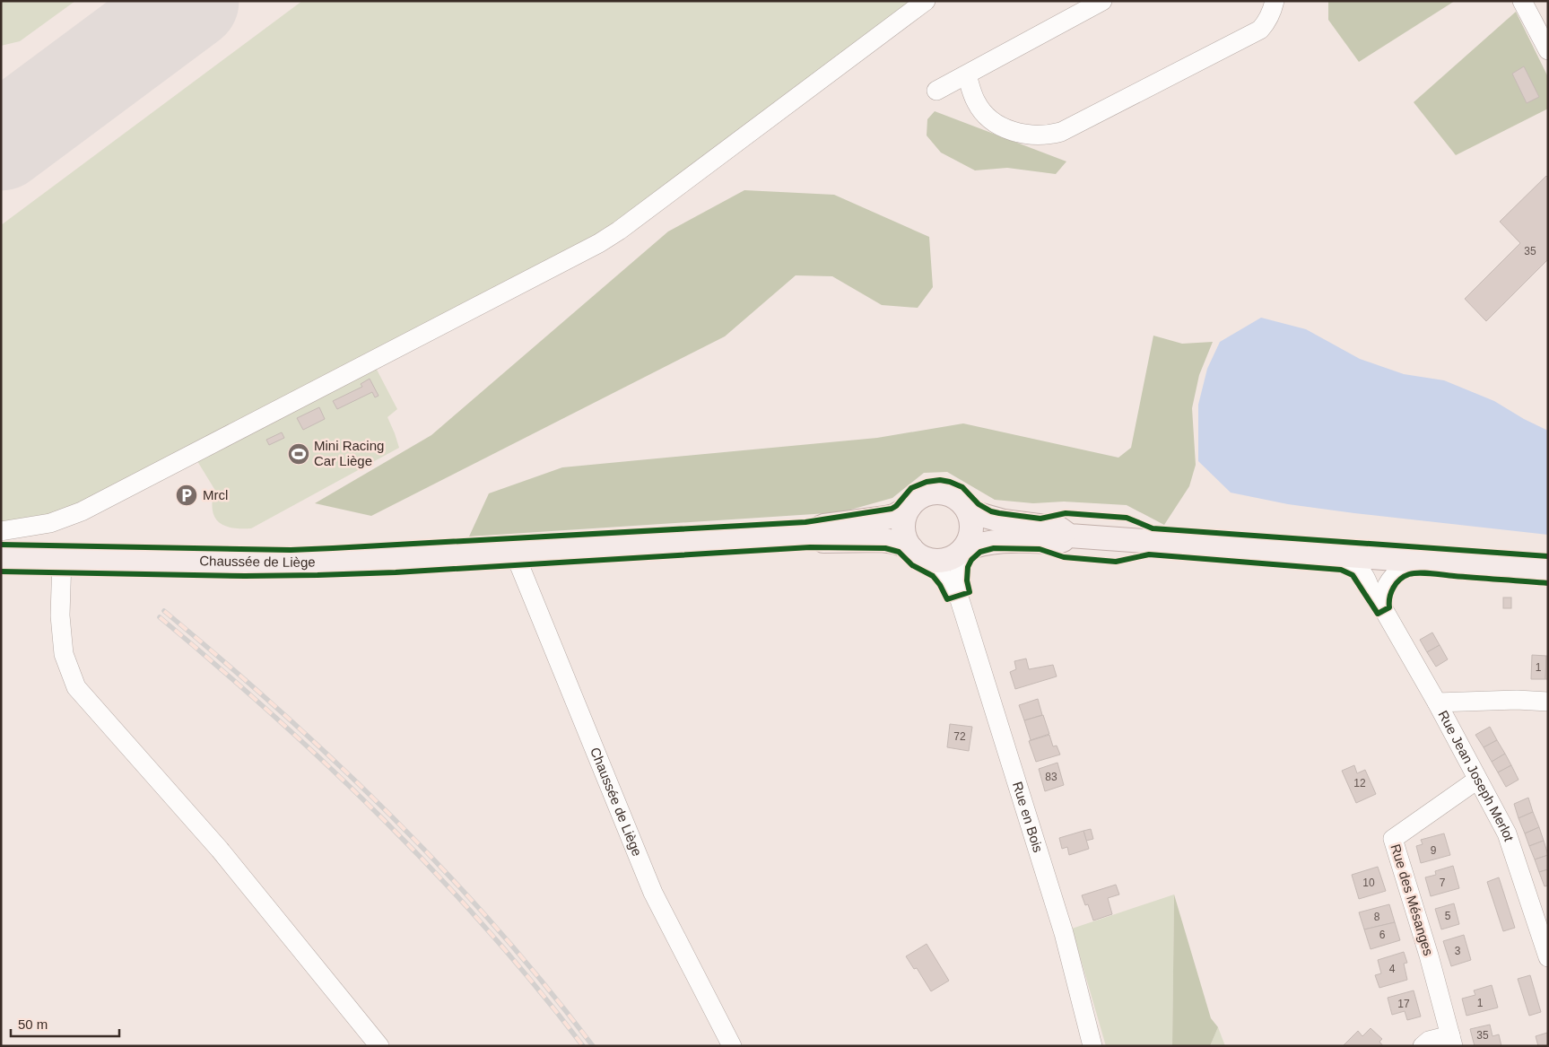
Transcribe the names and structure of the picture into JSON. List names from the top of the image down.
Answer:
{
  "streets": {
    "main road": ["Chaussée de Liège"],
    "street": ["Rue Jean Joseph Merlot", "Rue en Bois", "Rue des Mésanges"]
  },
  "crossings": [
    ["Chaussée de Liège", "Rue en Bois"],
    ["Rue Jean Joseph Merlot", "Rue des Mésanges"]
  ],
  "places": {
    "sports": ["Mini Racing Car Liège"],
    "parking": ["Mrcl"]
  },
  "house_numbers": [
    "35",
    "1",
    "72",
    "83",
    "12",
    "9",
    "10",
    "7",
    "5",
    "8",
    "6",
    "3",
    "4",
    "1",
    "17",
    "35"
  ],
  "scale_bar": "50 m"
}
